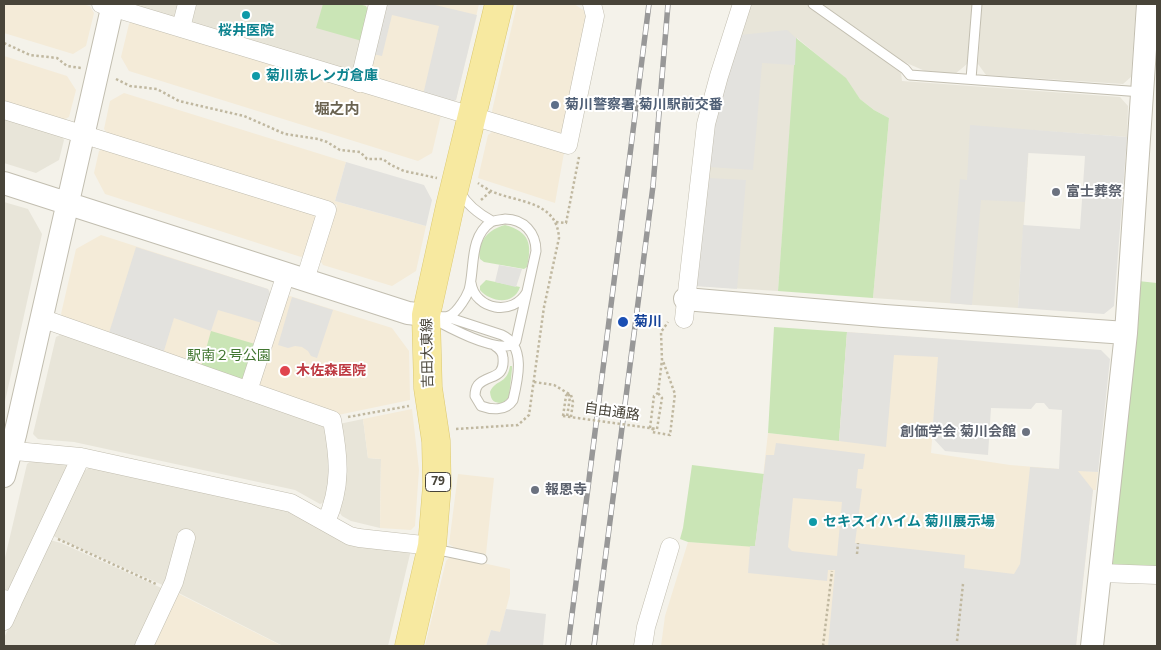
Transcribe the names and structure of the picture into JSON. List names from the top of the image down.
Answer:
{
  "streets": {
    "main road": ["吉田大東線", "79"],
    "path": ["自由通路"]
  },
  "districts": ["堀之内"],
  "parks": ["駅南２号公園"],
  "places": [
    "桜井医院",
    "菊川赤レンガ倉庫",
    "菊川警察署 菊川駅前交番",
    "富士葬祭",
    "菊川",
    "木佐森医院",
    "創価学会 菊川会館",
    "報恩寺",
    "セキスイハイム 菊川展示場"
  ]
}
